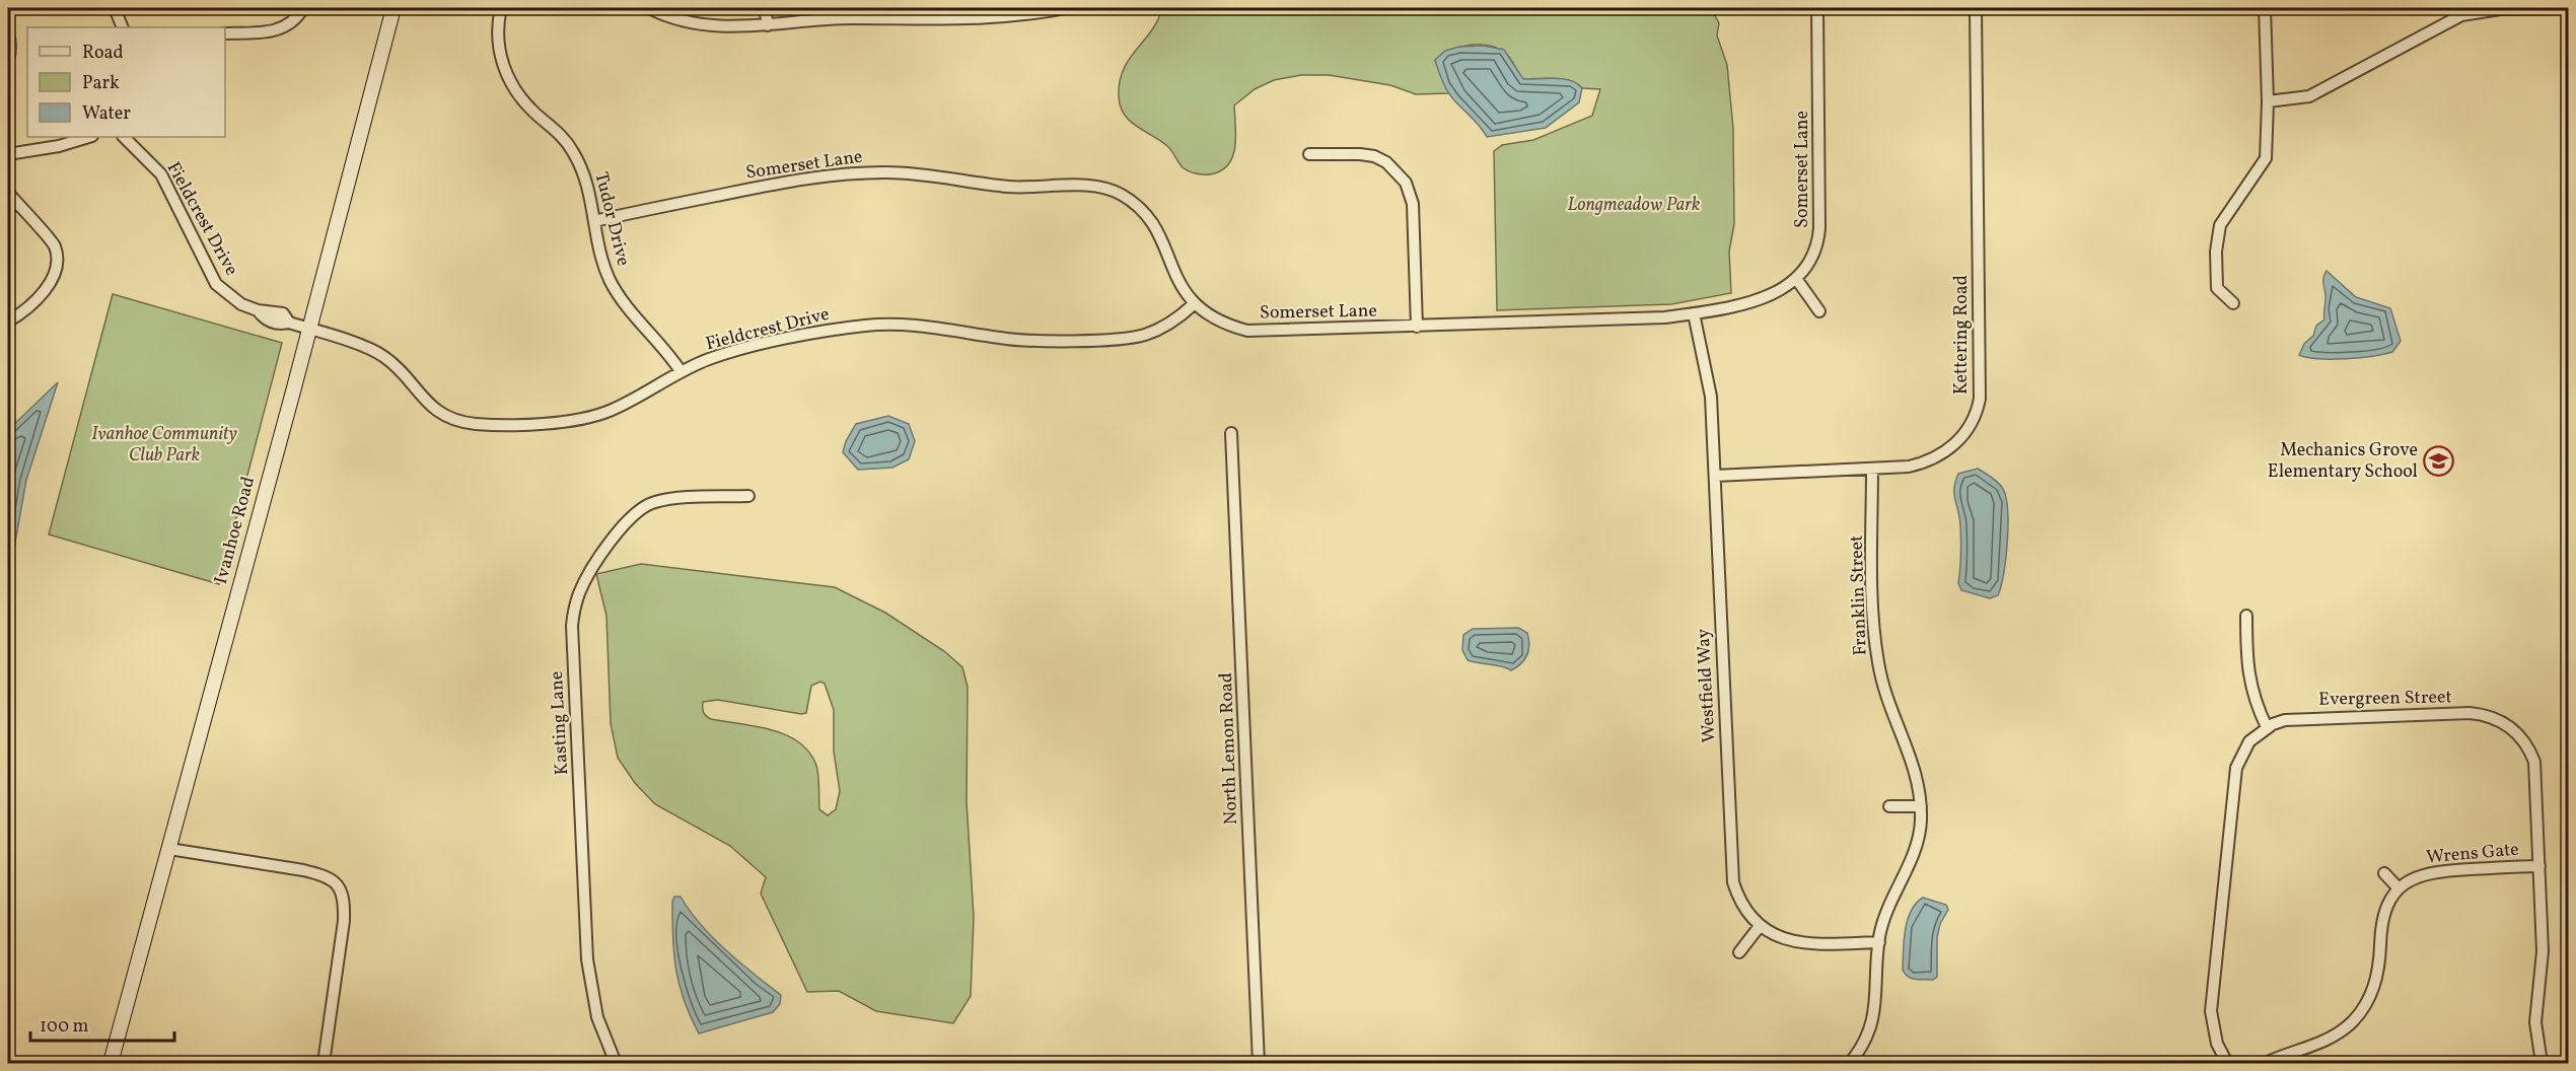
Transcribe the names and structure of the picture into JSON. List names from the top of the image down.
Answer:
{
  "streets": {
    "main road": ["Ivanhoe Road"],
    "street": [
      "Somerset Lane",
      "Fieldcrest Drive",
      "Tudor Drive",
      "Kettering Road",
      "Franklin Street",
      "Westfield Way",
      "Evergreen Street",
      "Kasting Lane",
      "North Lemon Road",
      "Wrens Gate"
    ]
  },
  "crossings": [
    ["Somerset Lane", "Fieldcrest Drive"],
    ["Somerset Lane", "Tudor Drive"],
    ["Somerset Lane", "Westfield Way"],
    ["Fieldcrest Drive", "Tudor Drive"],
    ["Fieldcrest Drive", "Ivanhoe Road"],
    ["Kettering Road", "Franklin Street"],
    ["Kettering Road", "Westfield Way"],
    ["Franklin Street", "Westfield Way"],
    ["Evergreen Street", "Wrens Gate"]
  ],
  "parks": ["Longmeadow Park", "Ivanhoe Community Club Park"],
  "places": {
    "school or university": ["Mechanics Grove Elementary School"]
  },
  "legend": ["Road", "Park", "Water"],
  "scale_bar": "100 m"
}
